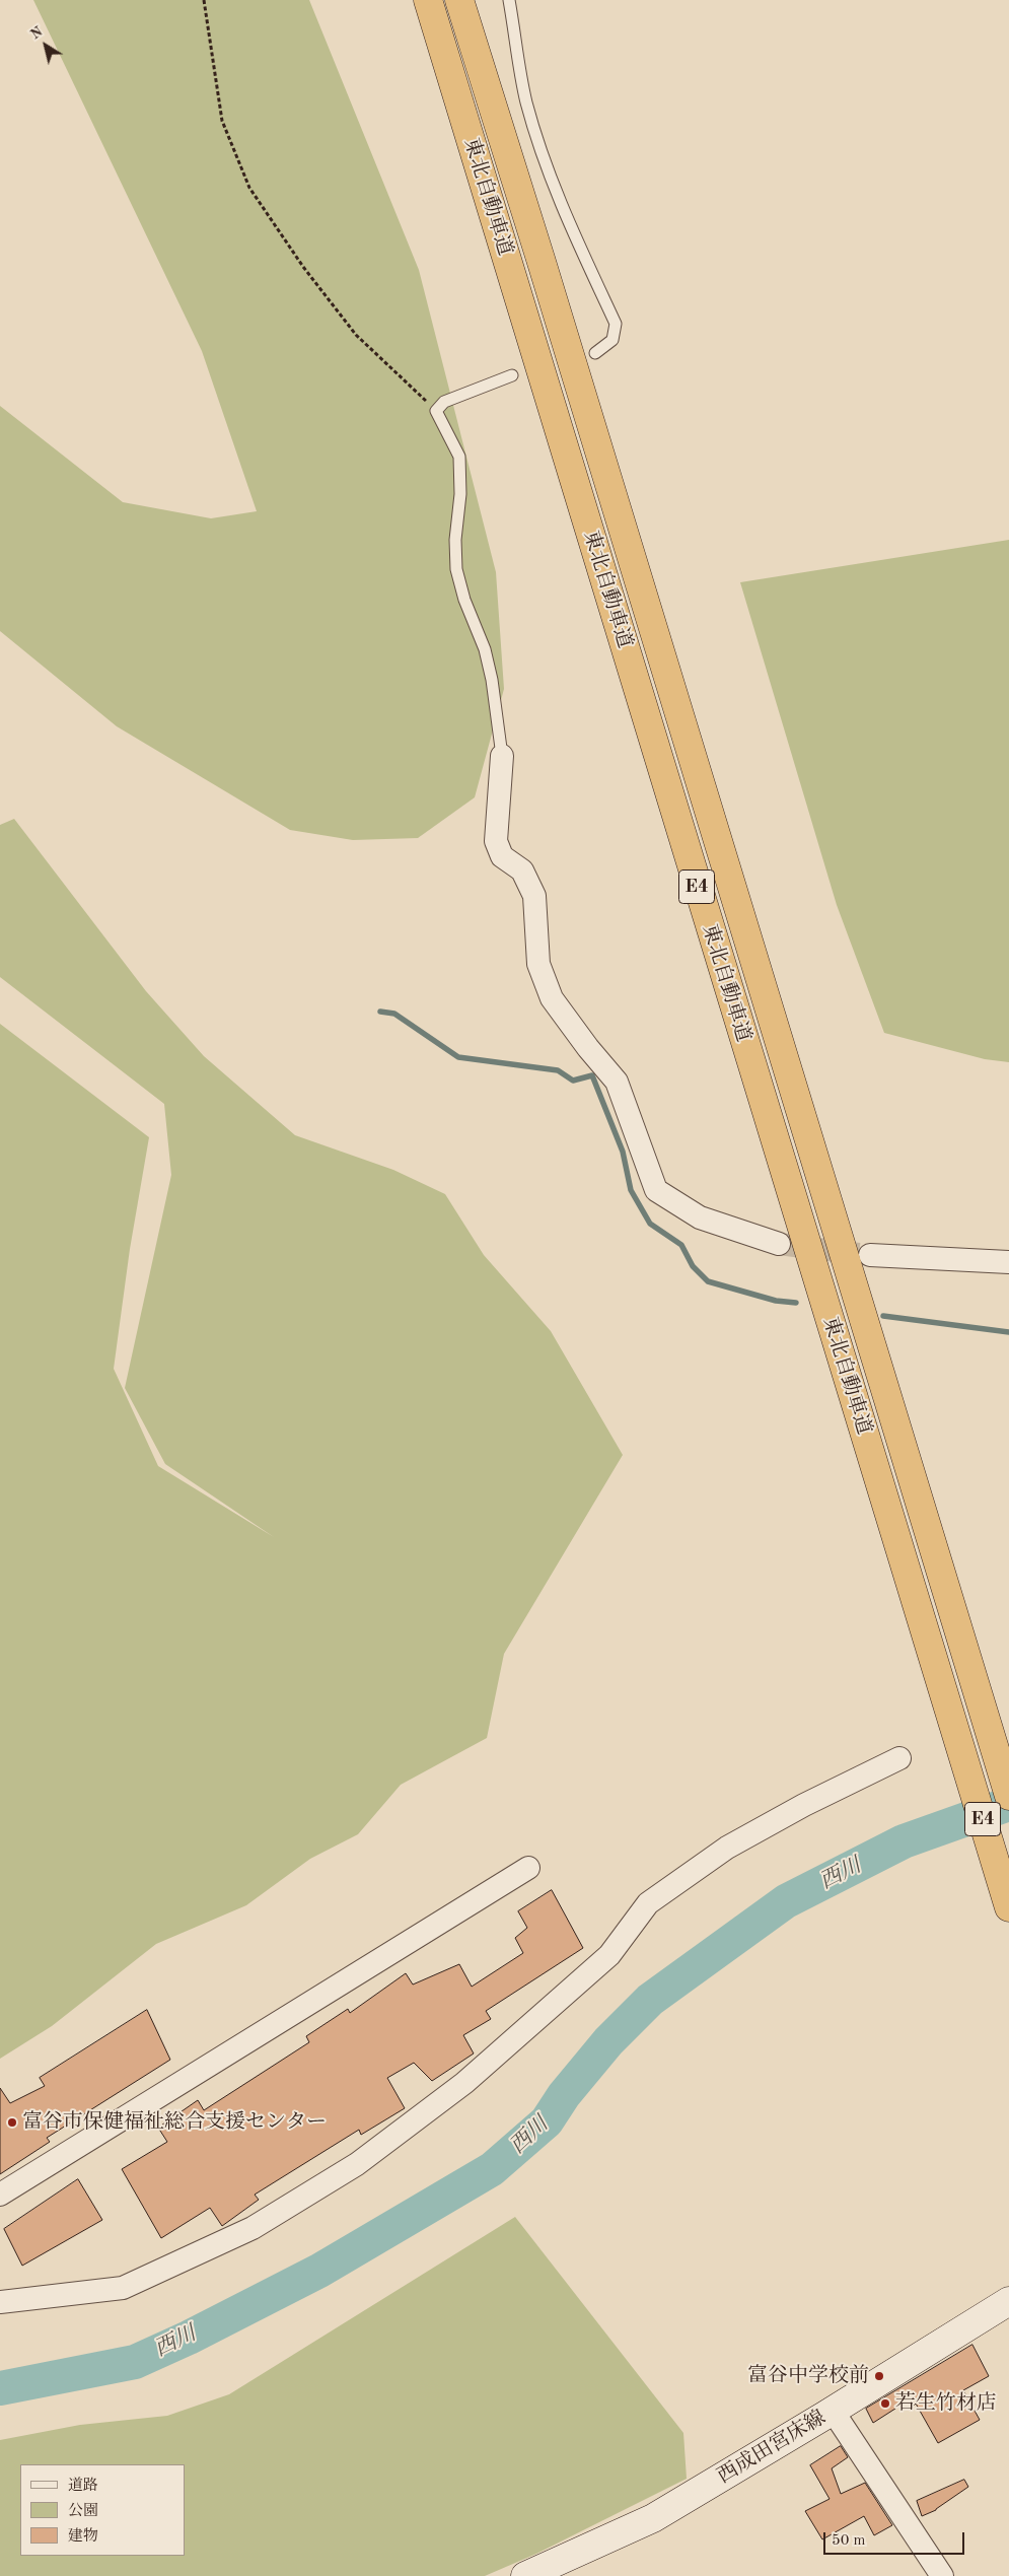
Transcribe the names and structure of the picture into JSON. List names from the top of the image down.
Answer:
{
  "streets": {
    "highway": ["東北自動車道", "E4"],
    "main road": ["西成田宮床線"]
  },
  "water": ["西川"],
  "places": ["富谷市保健福祉総合支援センター", "富谷中学校前", "若生竹材店"],
  "legend": ["道路", "公園", "建物"],
  "scale_bar": "50 m",
  "north": "top left"
}
